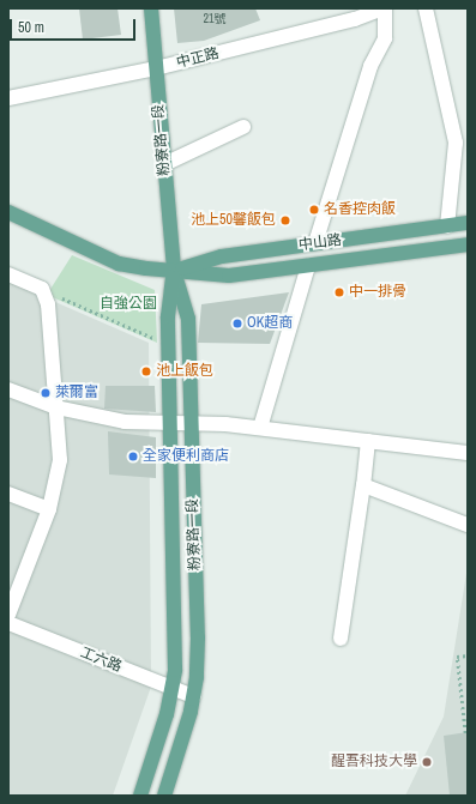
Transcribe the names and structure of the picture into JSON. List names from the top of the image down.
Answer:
{
  "streets": {
    "main road": ["粉寮路一段", "中山路"],
    "street": ["中正路", "工六路"]
  },
  "crossings": [
    ["中正路", "粉寮路一段"],
    ["粉寮路一段", "中山路"],
    ["粉寮路一段", "工六路"]
  ],
  "parks": ["自強公園"],
  "places": [
    "名香控肉飯",
    "池上50馨飯包",
    "中一排骨",
    "OK超商",
    "池上飯包",
    "萊爾富",
    "全家便利商店",
    "醒吾科技大學"
  ],
  "house_numbers": ["21號"],
  "scale_bar": "50 m"
}
